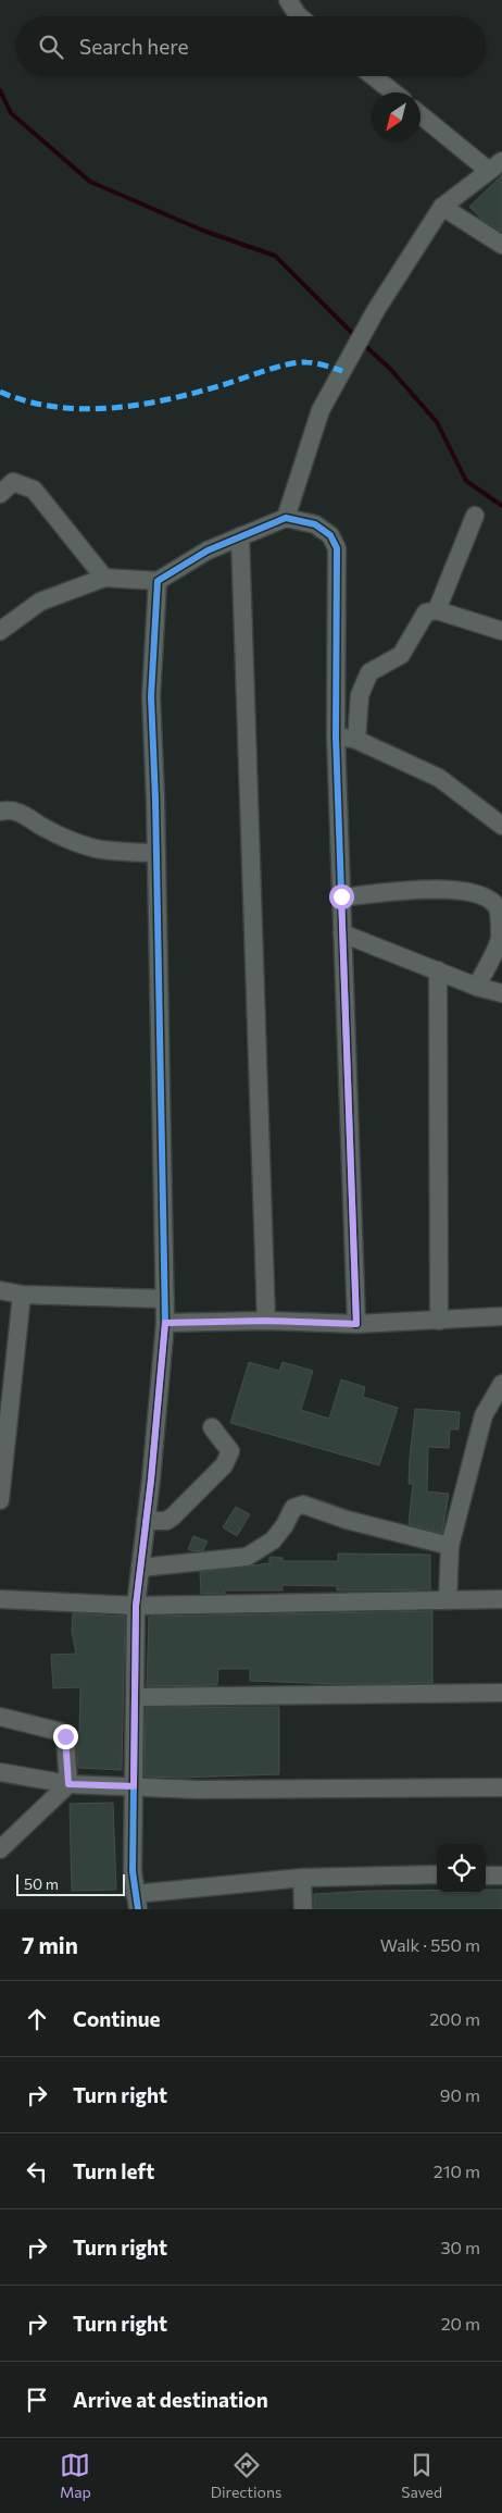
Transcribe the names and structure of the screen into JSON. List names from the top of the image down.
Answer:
{
  "scale_bar": "50 m",
  "north": "bottom left",
  "page": {
    "search": "Search here",
    "scale": "50 m",
    "heading": ["7 min", "Walk · 550 m"],
    "list": [
      ["Continue", "200 m"],
      ["Turn right", "90 m"],
      ["Turn left", "210 m"],
      ["Turn right", "30 m"],
      ["Turn right", "20 m"],
      "Arrive at destination"
    ],
    "nav": ["Map", "Directions", "Saved"]
  }
}
